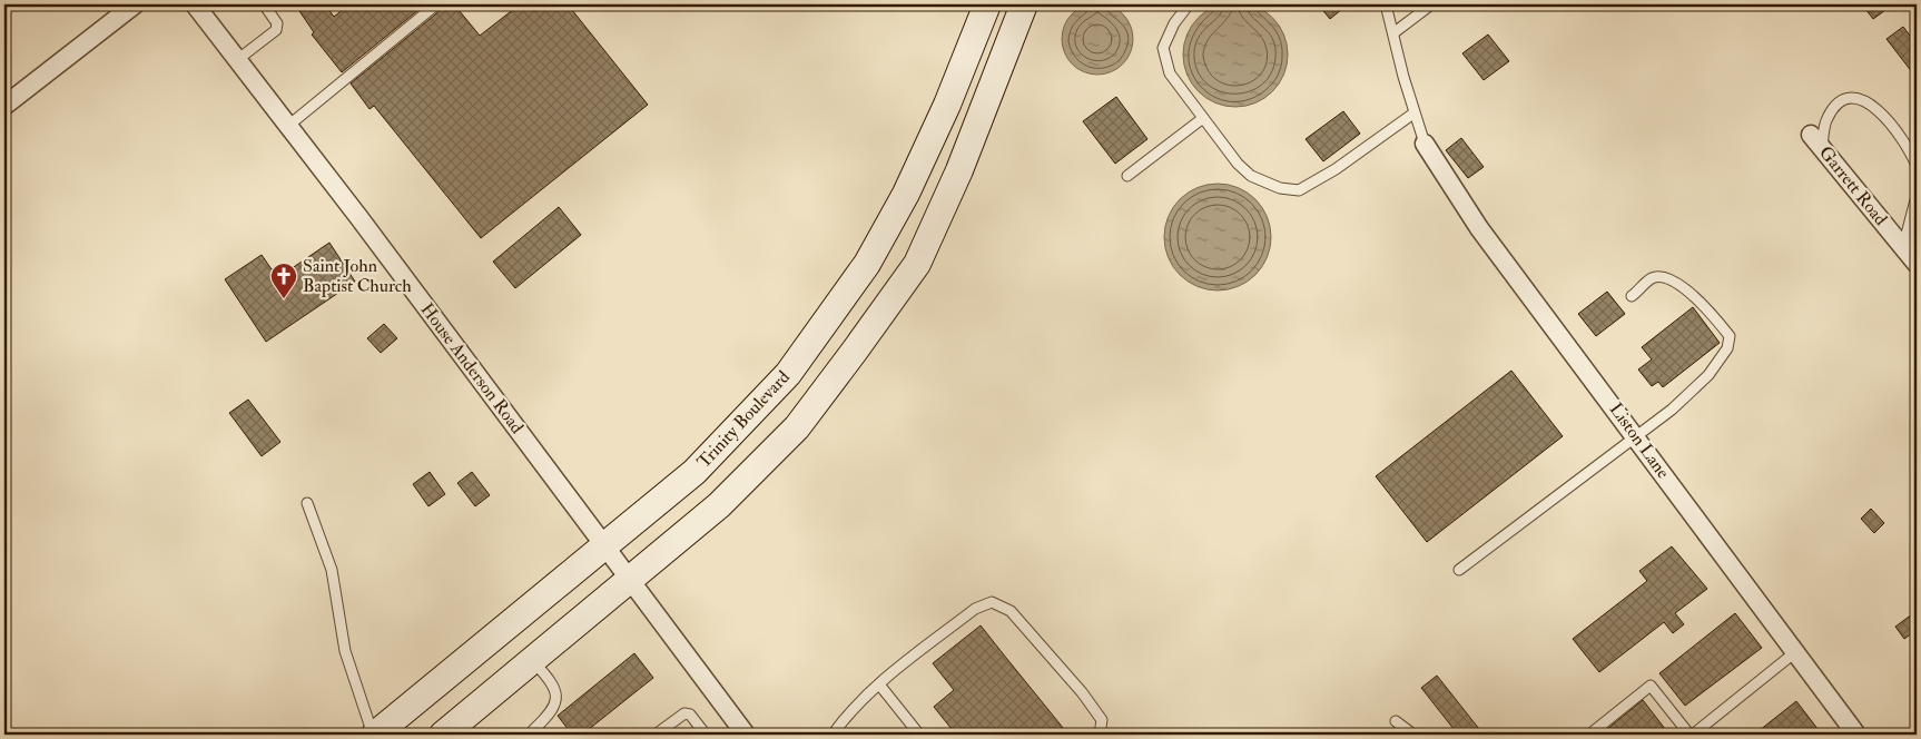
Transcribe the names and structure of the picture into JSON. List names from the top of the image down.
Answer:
{
  "streets": {
    "main road": ["Trinity Boulevard"],
    "street": ["Garrett Road", "House Anderson Road", "Liston Lane"]
  },
  "crossings": [
    ["House Anderson Road", "Trinity Boulevard"]
  ],
  "places": {
    "church": ["Saint John Baptist Church"]
  }
}
